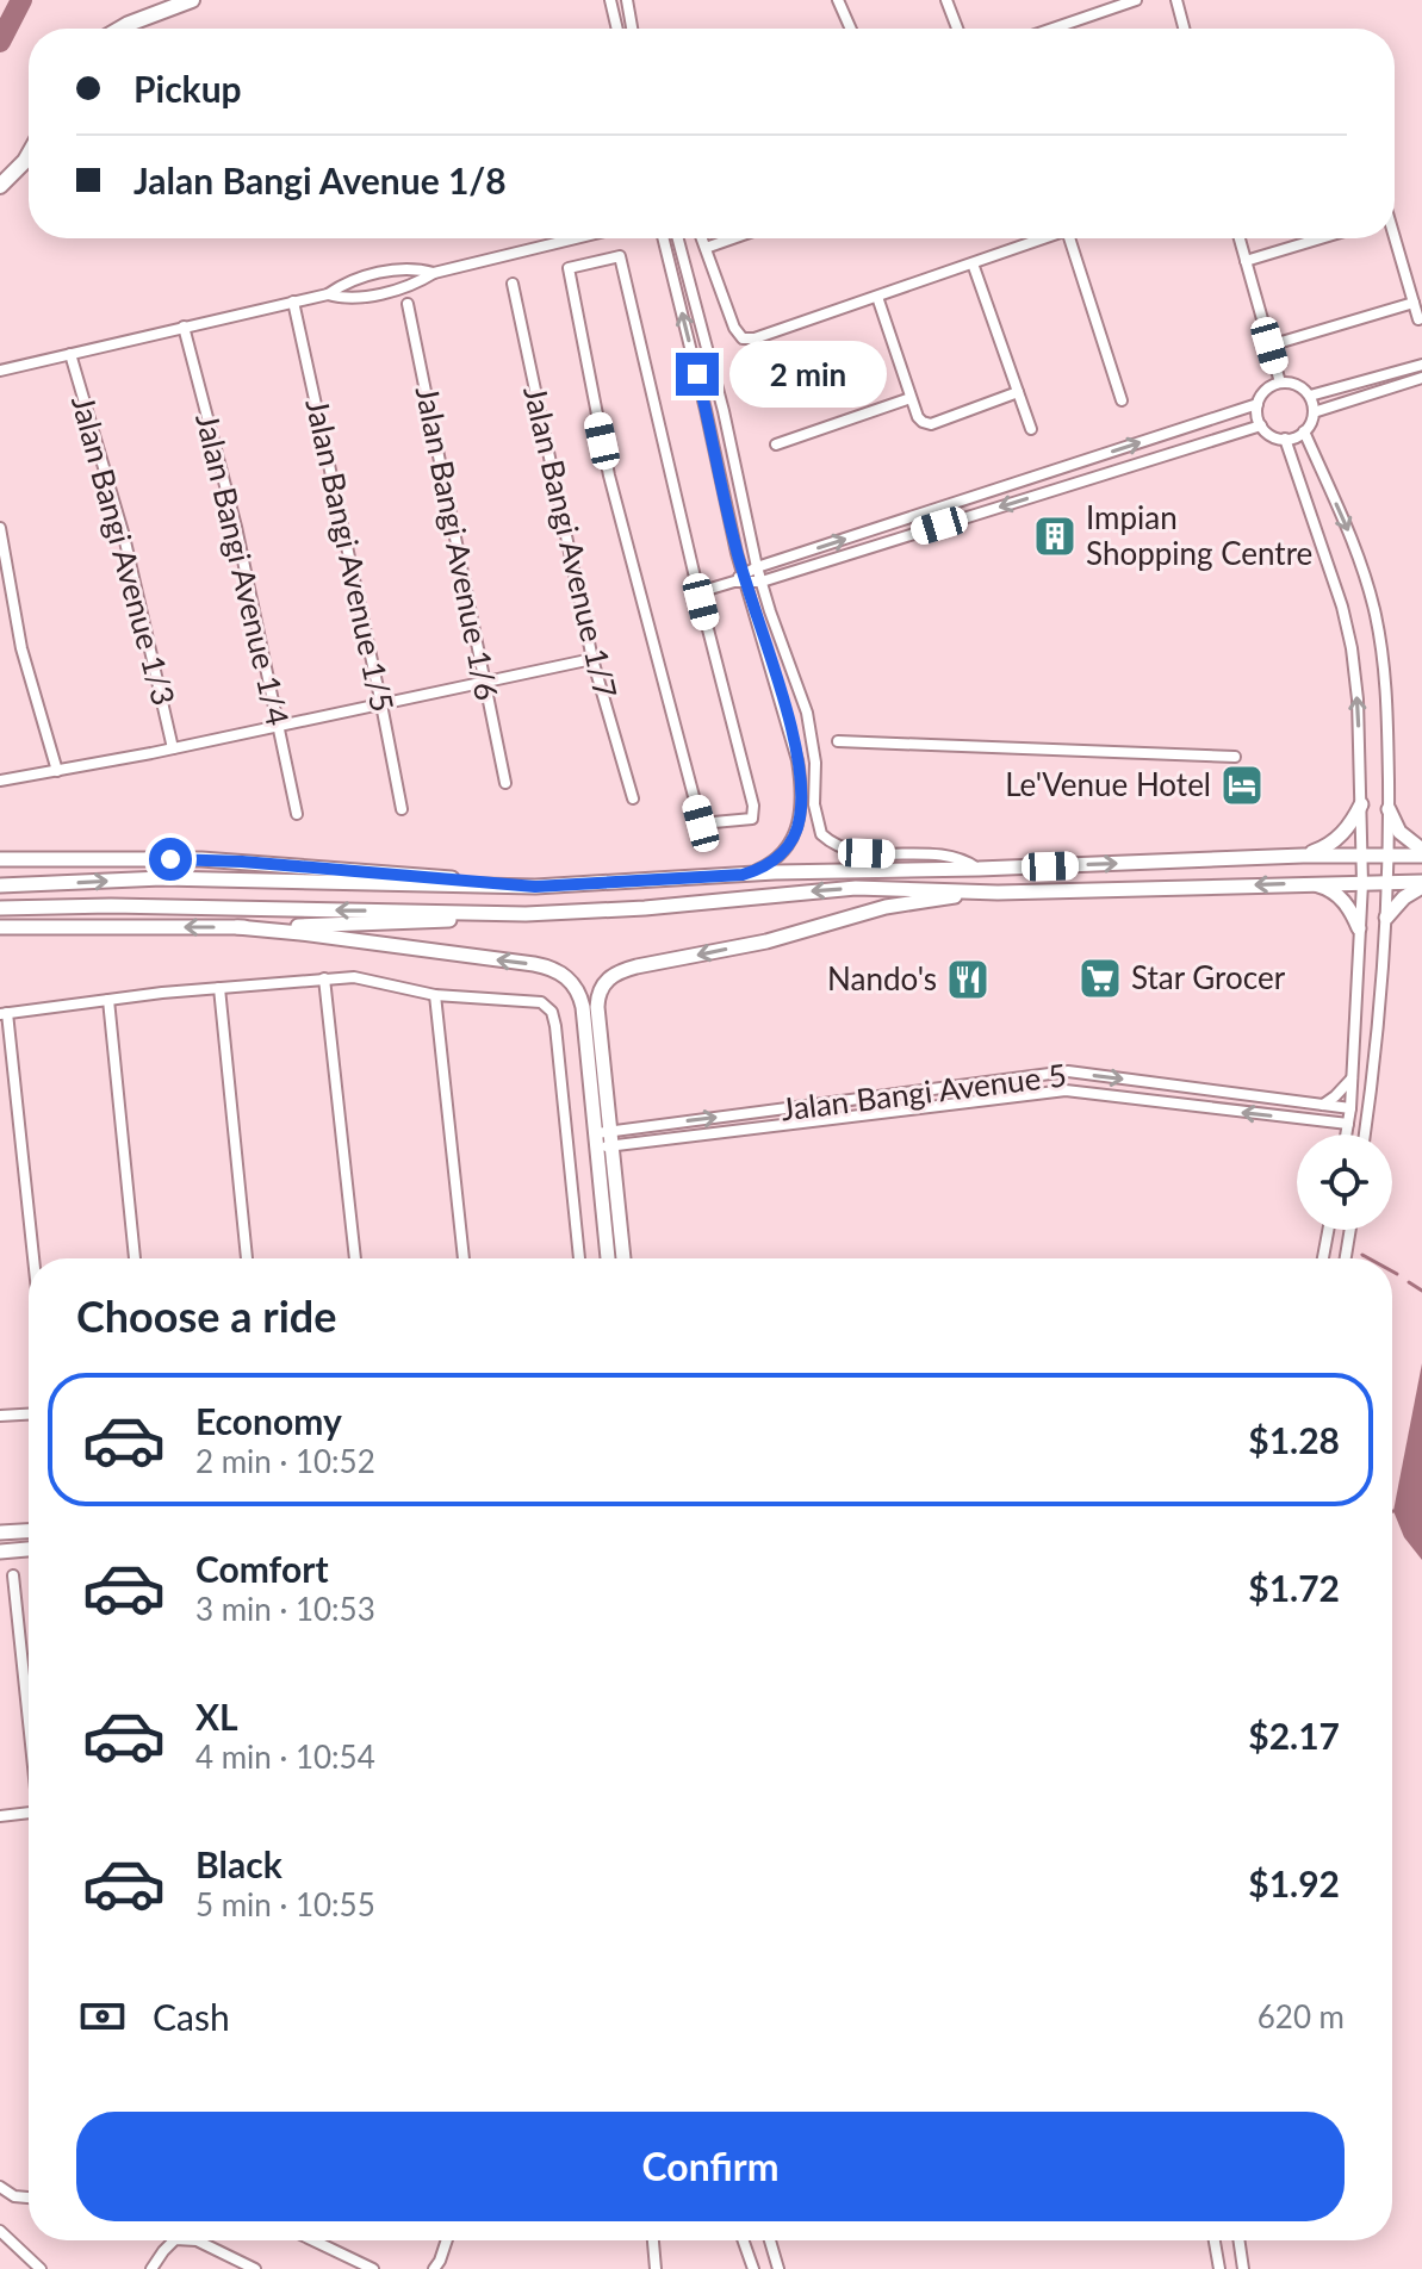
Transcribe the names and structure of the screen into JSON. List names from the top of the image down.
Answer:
{
  "streets": {
    "street": [
      "Jalan Bangi Avenue 1/7",
      "Jalan Bangi Avenue 1/6",
      "Jalan Bangi Avenue 1/3",
      "Jalan Bangi Avenue 1/5",
      "Jalan Bangi Avenue 1/4",
      "Jalan Bangi Avenue 5"
    ]
  },
  "places": {
    "building": ["Impian Shopping Centre"],
    "hotel": ["Le'Venue Hotel"],
    "supermarket": ["Star Grocer"],
    "restaurant": ["Nando's"]
  },
  "page": {
    "banner": ["Pickup", "Jalan Bangi Avenue 1/8"],
    "bubble": "2 min",
    "heading": "Choose a ride",
    "list": [
      {
        "name": "Economy",
        "note": "2 min · 10:52",
        "value": "$1.28"
      },
      {
        "name": "Comfort",
        "note": "3 min · 10:53",
        "value": "$1.72"
      },
      {
        "name": "XL",
        "note": "4 min · 10:54",
        "value": "$2.17"
      },
      {
        "name": "Black",
        "note": "5 min · 10:55",
        "value": "$1.92"
      }
    ],
    "pay": ["Cash", "620 m"],
    "buttons": "Confirm"
  }
}
